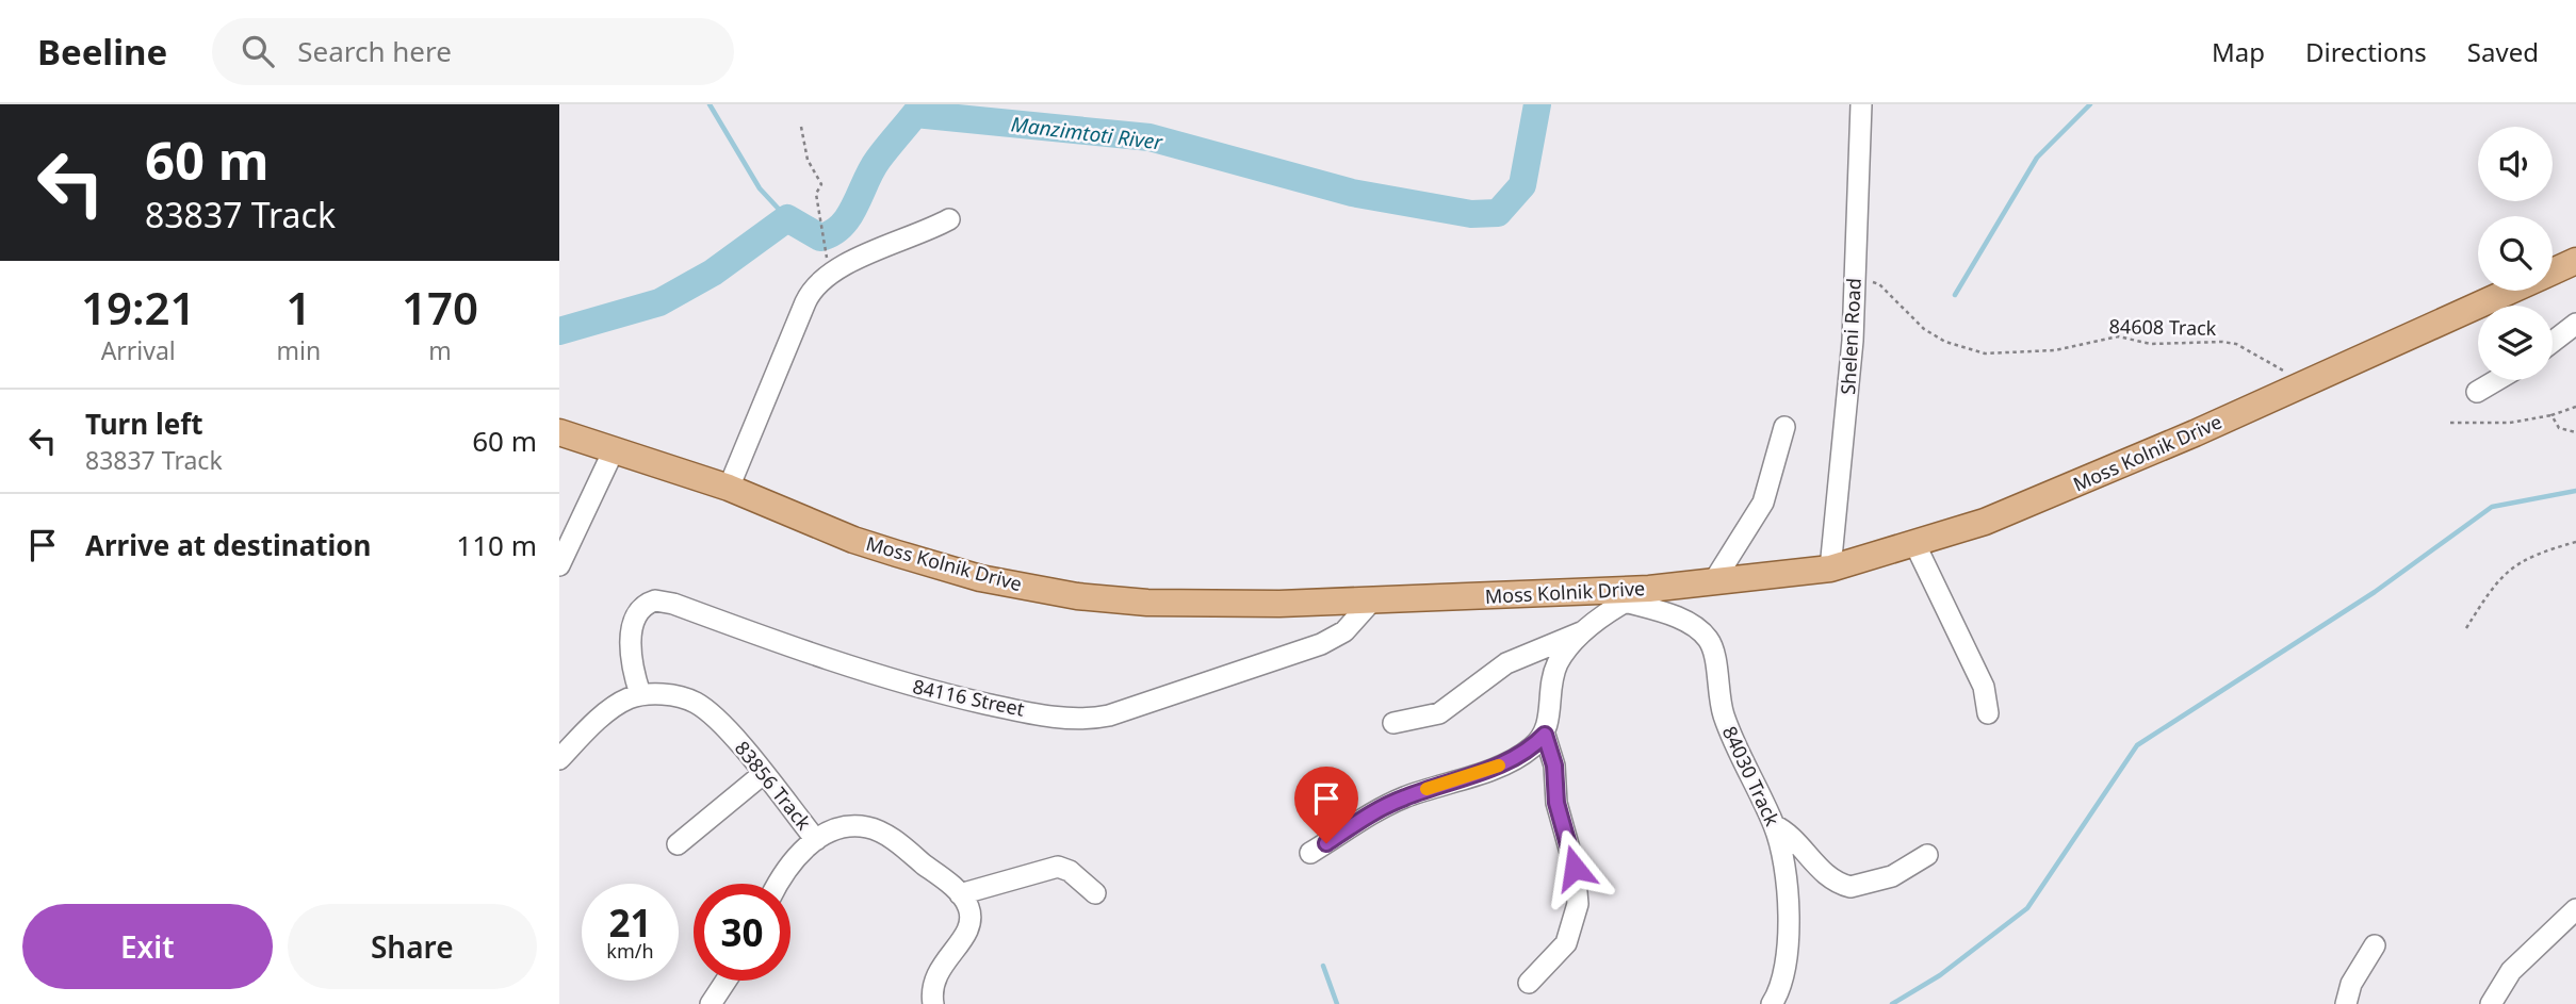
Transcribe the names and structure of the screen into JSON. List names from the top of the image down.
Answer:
{
  "streets": {
    "main road": ["Moss Kolnik Drive"],
    "street": [
      "Sheleni Road",
      "84116 Street",
      "84030 Track",
      "83856 Track"
    ],
    "path": ["84608 Track"]
  },
  "crossings": [
    ["84608 Track", "Sheleni Road"],
    ["84608 Track", "Moss Kolnik Drive"],
    ["Sheleni Road", "Moss Kolnik Drive"],
    ["Moss Kolnik Drive", "84116 Street"],
    ["84116 Street", "83856 Track"]
  ],
  "water": ["Manzimtoti River"],
  "page": {
    "header": "Beeline",
    "search": "Search here",
    "nav": ["Map", "Directions", "Saved"],
    "turn": ["60 m", "83837 Track"],
    "eta": [
      "19:21",
      "Arrival",
      "1",
      "min",
      "170",
      "m"
    ],
    "list": [
      {
        "name": "Turn left",
        "note": "83837 Track",
        "value": "60 m"
      },
      {
        "name": "Arrive at destination",
        "value": "110 m"
      }
    ],
    "speed": "21 km/h",
    "limit": "30",
    "buttons": ["Exit", "Share"]
  }
}
